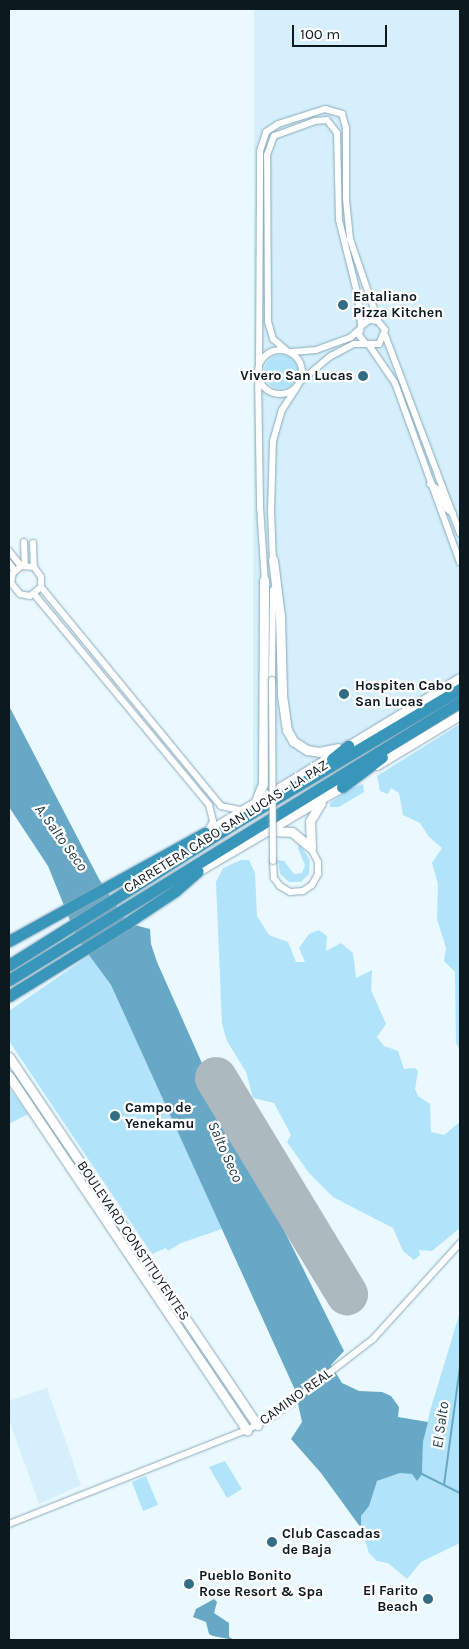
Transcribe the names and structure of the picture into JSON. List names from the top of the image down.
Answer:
{
  "streets": {
    "highway": ["CARRETERA CABO SAN LUCAS - LA PAZ"],
    "main road": ["BOULEVARD CONSTITUYENTES"],
    "street": ["CAMINO REAL"]
  },
  "crossings": [
    ["BOULEVARD CONSTITUYENTES", "CAMINO REAL"]
  ],
  "water": ["A. Salto Seco", "Salto Seco", "El Salto"],
  "places": [
    "Eataliano Pizza Kitchen",
    "Vivero San Lucas",
    "Hospiten Cabo San Lucas",
    "Campo de Yenekamu",
    "Club Cascadas de Baja",
    "Pueblo Bonito Rose Resort & Spa",
    "El Farito Beach"
  ],
  "scale_bar": "100 m"
}
